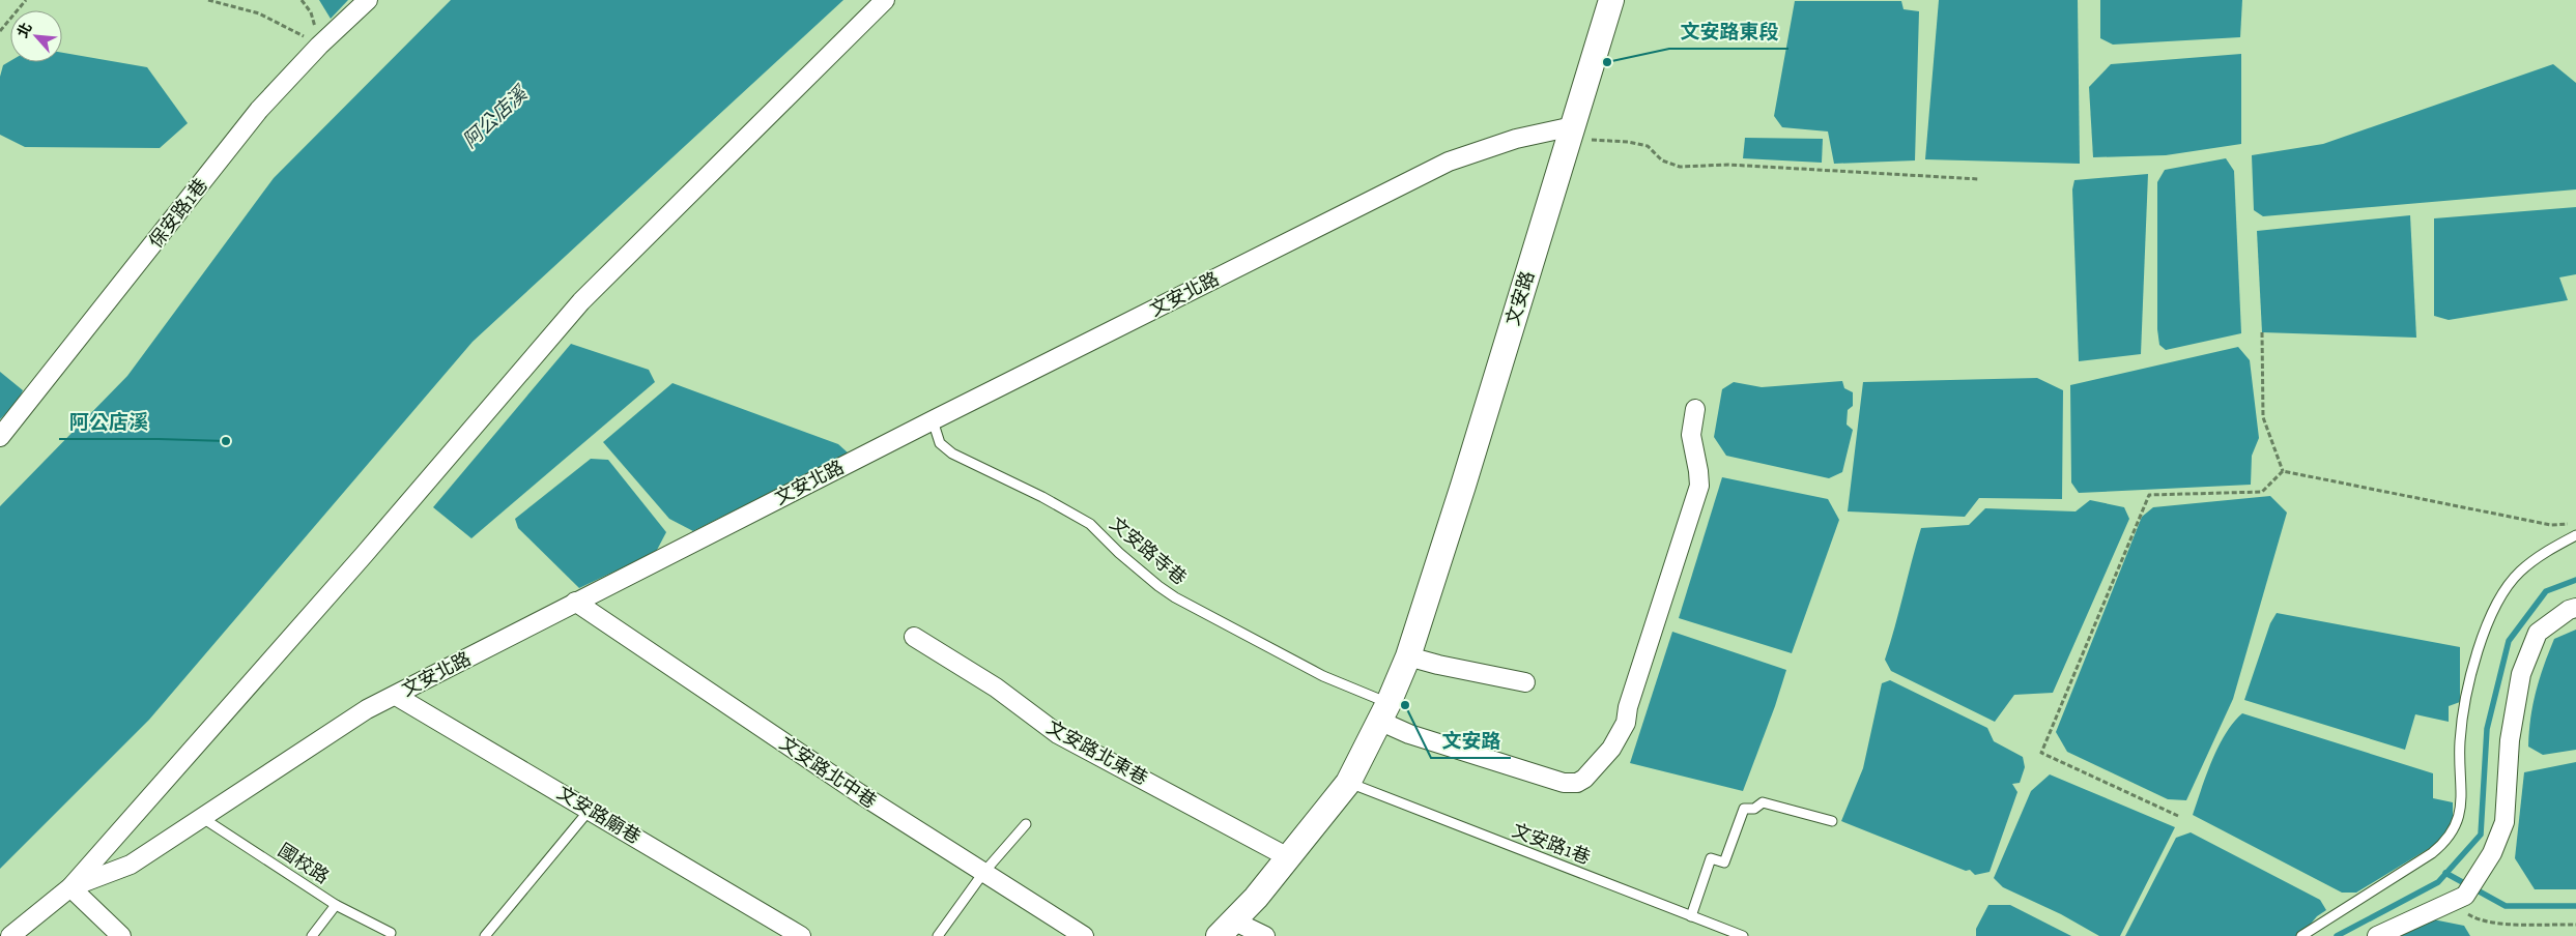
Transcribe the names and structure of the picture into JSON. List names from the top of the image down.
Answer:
{
  "streets": {
    "street": [
      "保安路1巷",
      "文安北路",
      "文安路",
      "文安路北東巷",
      "文安路北中巷",
      "文安路廟巷"
    ],
    "lane": ["文安路寺巷", "文安路1巷", "國校路"]
  },
  "crossings": [
    ["文安北路", "文安路"],
    ["文安北路", "文安路寺巷"],
    ["文安北路", "文安路北中巷"],
    ["文安北路", "文安路廟巷"],
    ["文安北路", "國校路"],
    ["文安路", "文安路寺巷"],
    ["文安路", "文安路北東巷"],
    ["文安路", "文安路1巷"]
  ],
  "water": ["阿公店溪"],
  "places": ["文安路東段", "阿公店溪", "文安路"],
  "north": "top left"
}
